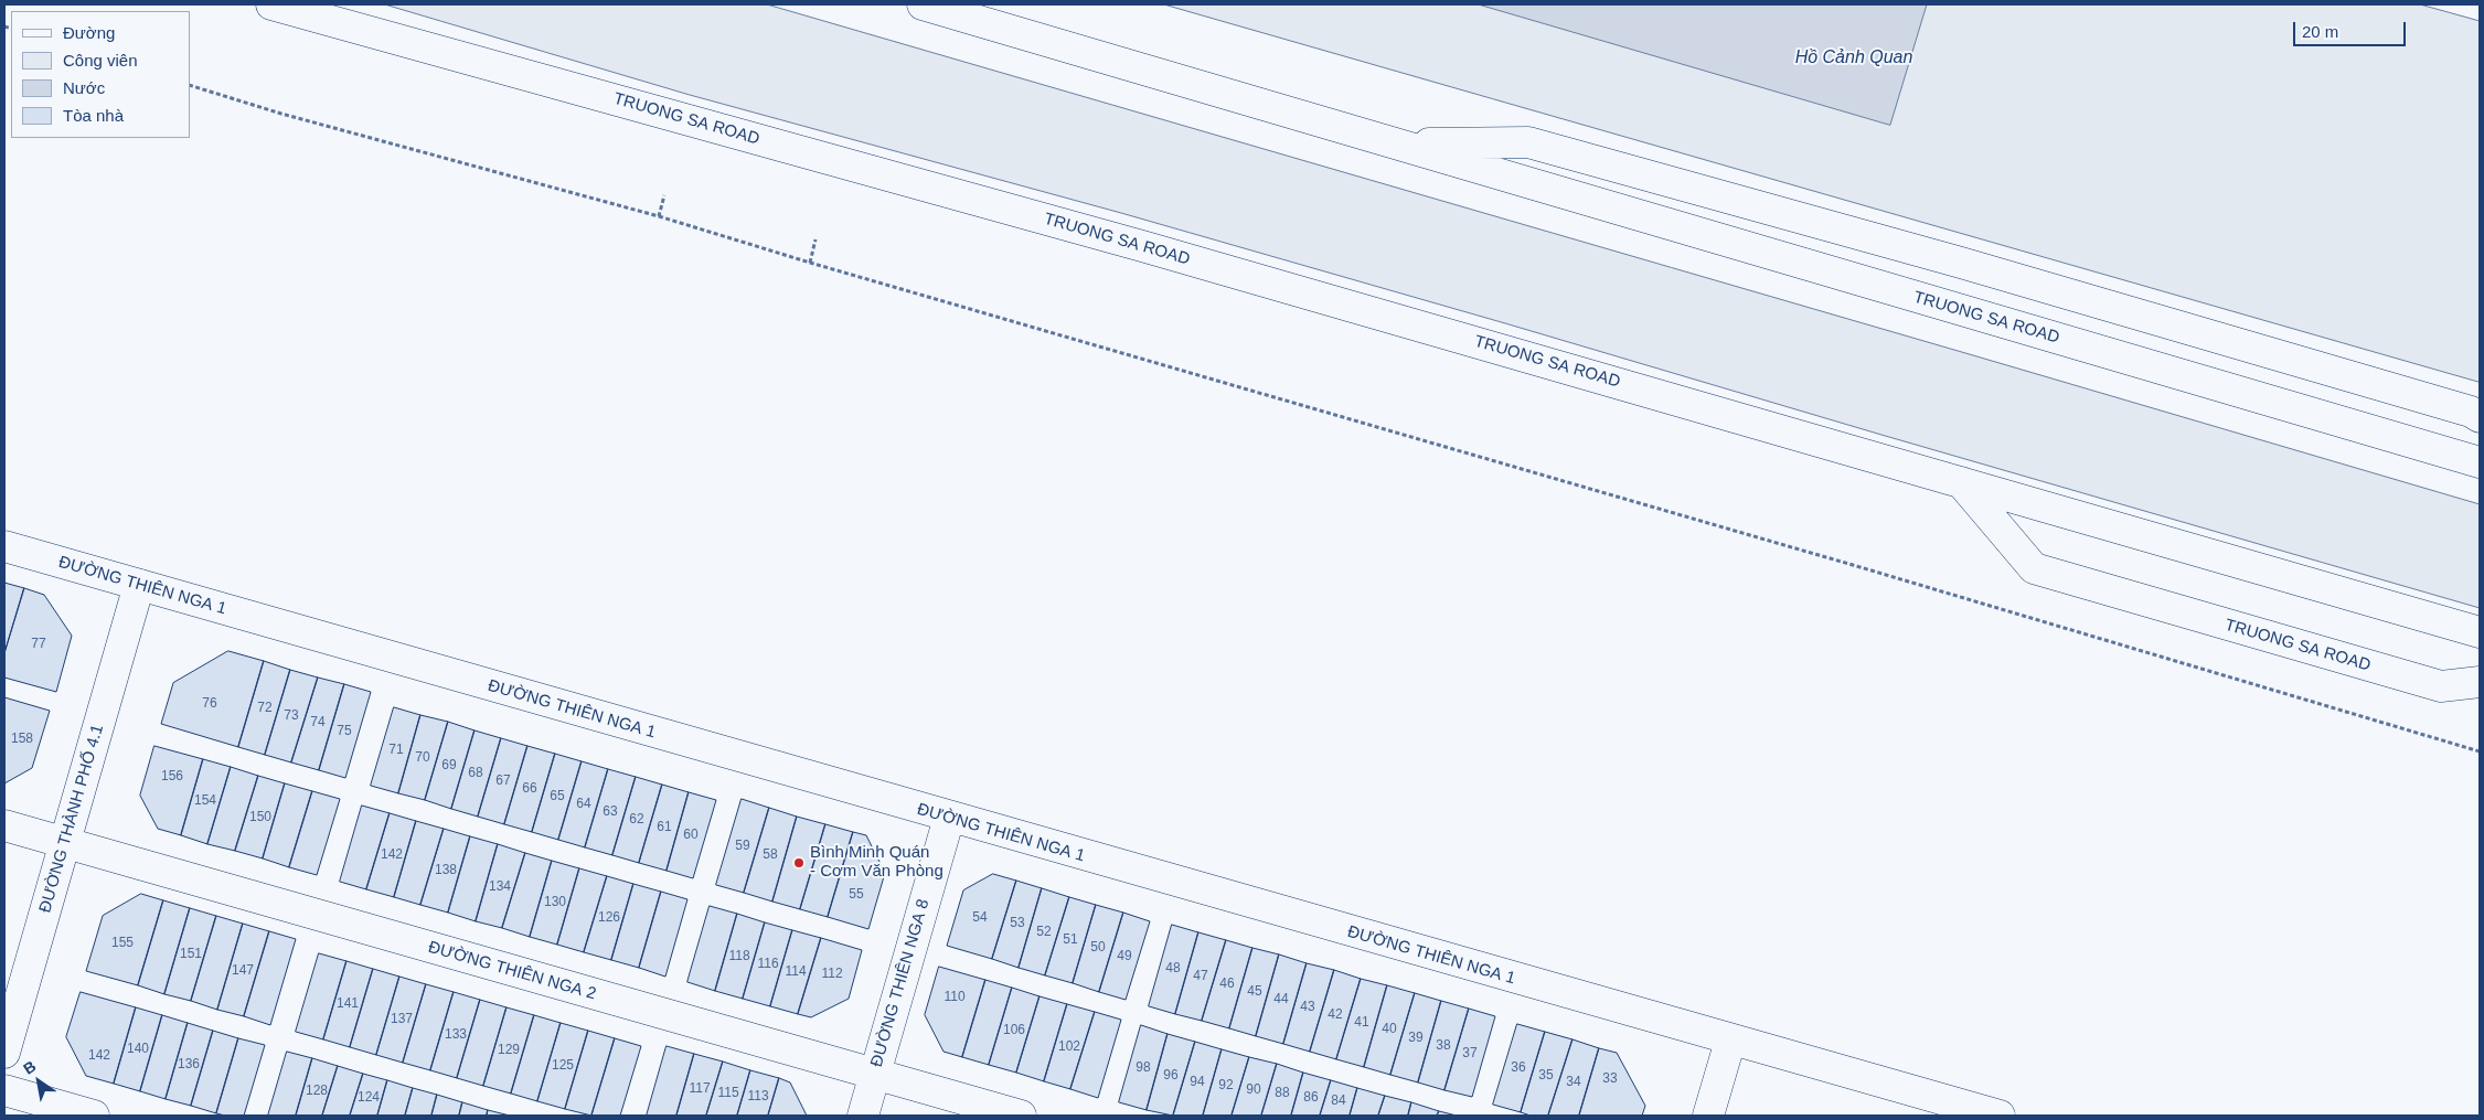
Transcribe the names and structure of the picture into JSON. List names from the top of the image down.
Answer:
{
  "streets": {
    "main road": [
      "TRUONG SA ROAD",
      "ĐƯỜNG THIÊN NGA 1",
      "ĐƯỜNG THÀNH PHỐ 4.1",
      "ĐƯỜNG THIÊN NGA 2",
      "ĐƯỜNG THIÊN NGA 8"
    ]
  },
  "crossings": [
    ["ĐƯỜNG THIÊN NGA 1", "ĐƯỜNG THÀNH PHỐ 4.1"],
    ["ĐƯỜNG THIÊN NGA 1", "ĐƯỜNG THIÊN NGA 8"],
    ["ĐƯỜNG THÀNH PHỐ 4.1", "ĐƯỜNG THIÊN NGA 2"],
    ["ĐƯỜNG THIÊN NGA 2", "ĐƯỜNG THIÊN NGA 8"]
  ],
  "water": ["Hồ Cảnh Quan"],
  "places": ["Bình Minh Quán - Cơm Văn Phòng"],
  "house_numbers": [
    "77",
    "76",
    "72",
    "73",
    "74",
    "75",
    "158",
    "71",
    "70",
    "69",
    "68",
    "156",
    "67",
    "66",
    "65",
    "154",
    "64",
    "63",
    "150",
    "62",
    "61",
    "60",
    "59",
    "142",
    "58",
    "138",
    "134",
    "55",
    "130",
    "126",
    "54",
    "53",
    "52",
    "51",
    "155",
    "50",
    "151",
    "118",
    "49",
    "116",
    "48",
    "147",
    "114",
    "112",
    "47",
    "46",
    "45",
    "110",
    "44",
    "141",
    "43",
    "42",
    "137",
    "41",
    "40",
    "106",
    "133",
    "39",
    "38",
    "102",
    "140",
    "129",
    "37",
    "142",
    "136",
    "125",
    "98",
    "36",
    "96",
    "35",
    "33",
    "94",
    "34",
    "92",
    "117",
    "90",
    "128",
    "115",
    "88",
    "113",
    "124",
    "86",
    "84"
  ],
  "legend": [
    "Đường",
    "Công viên",
    "Nước",
    "Tòa nhà"
  ],
  "scale_bar": "20 m",
  "north": "top left"
}
